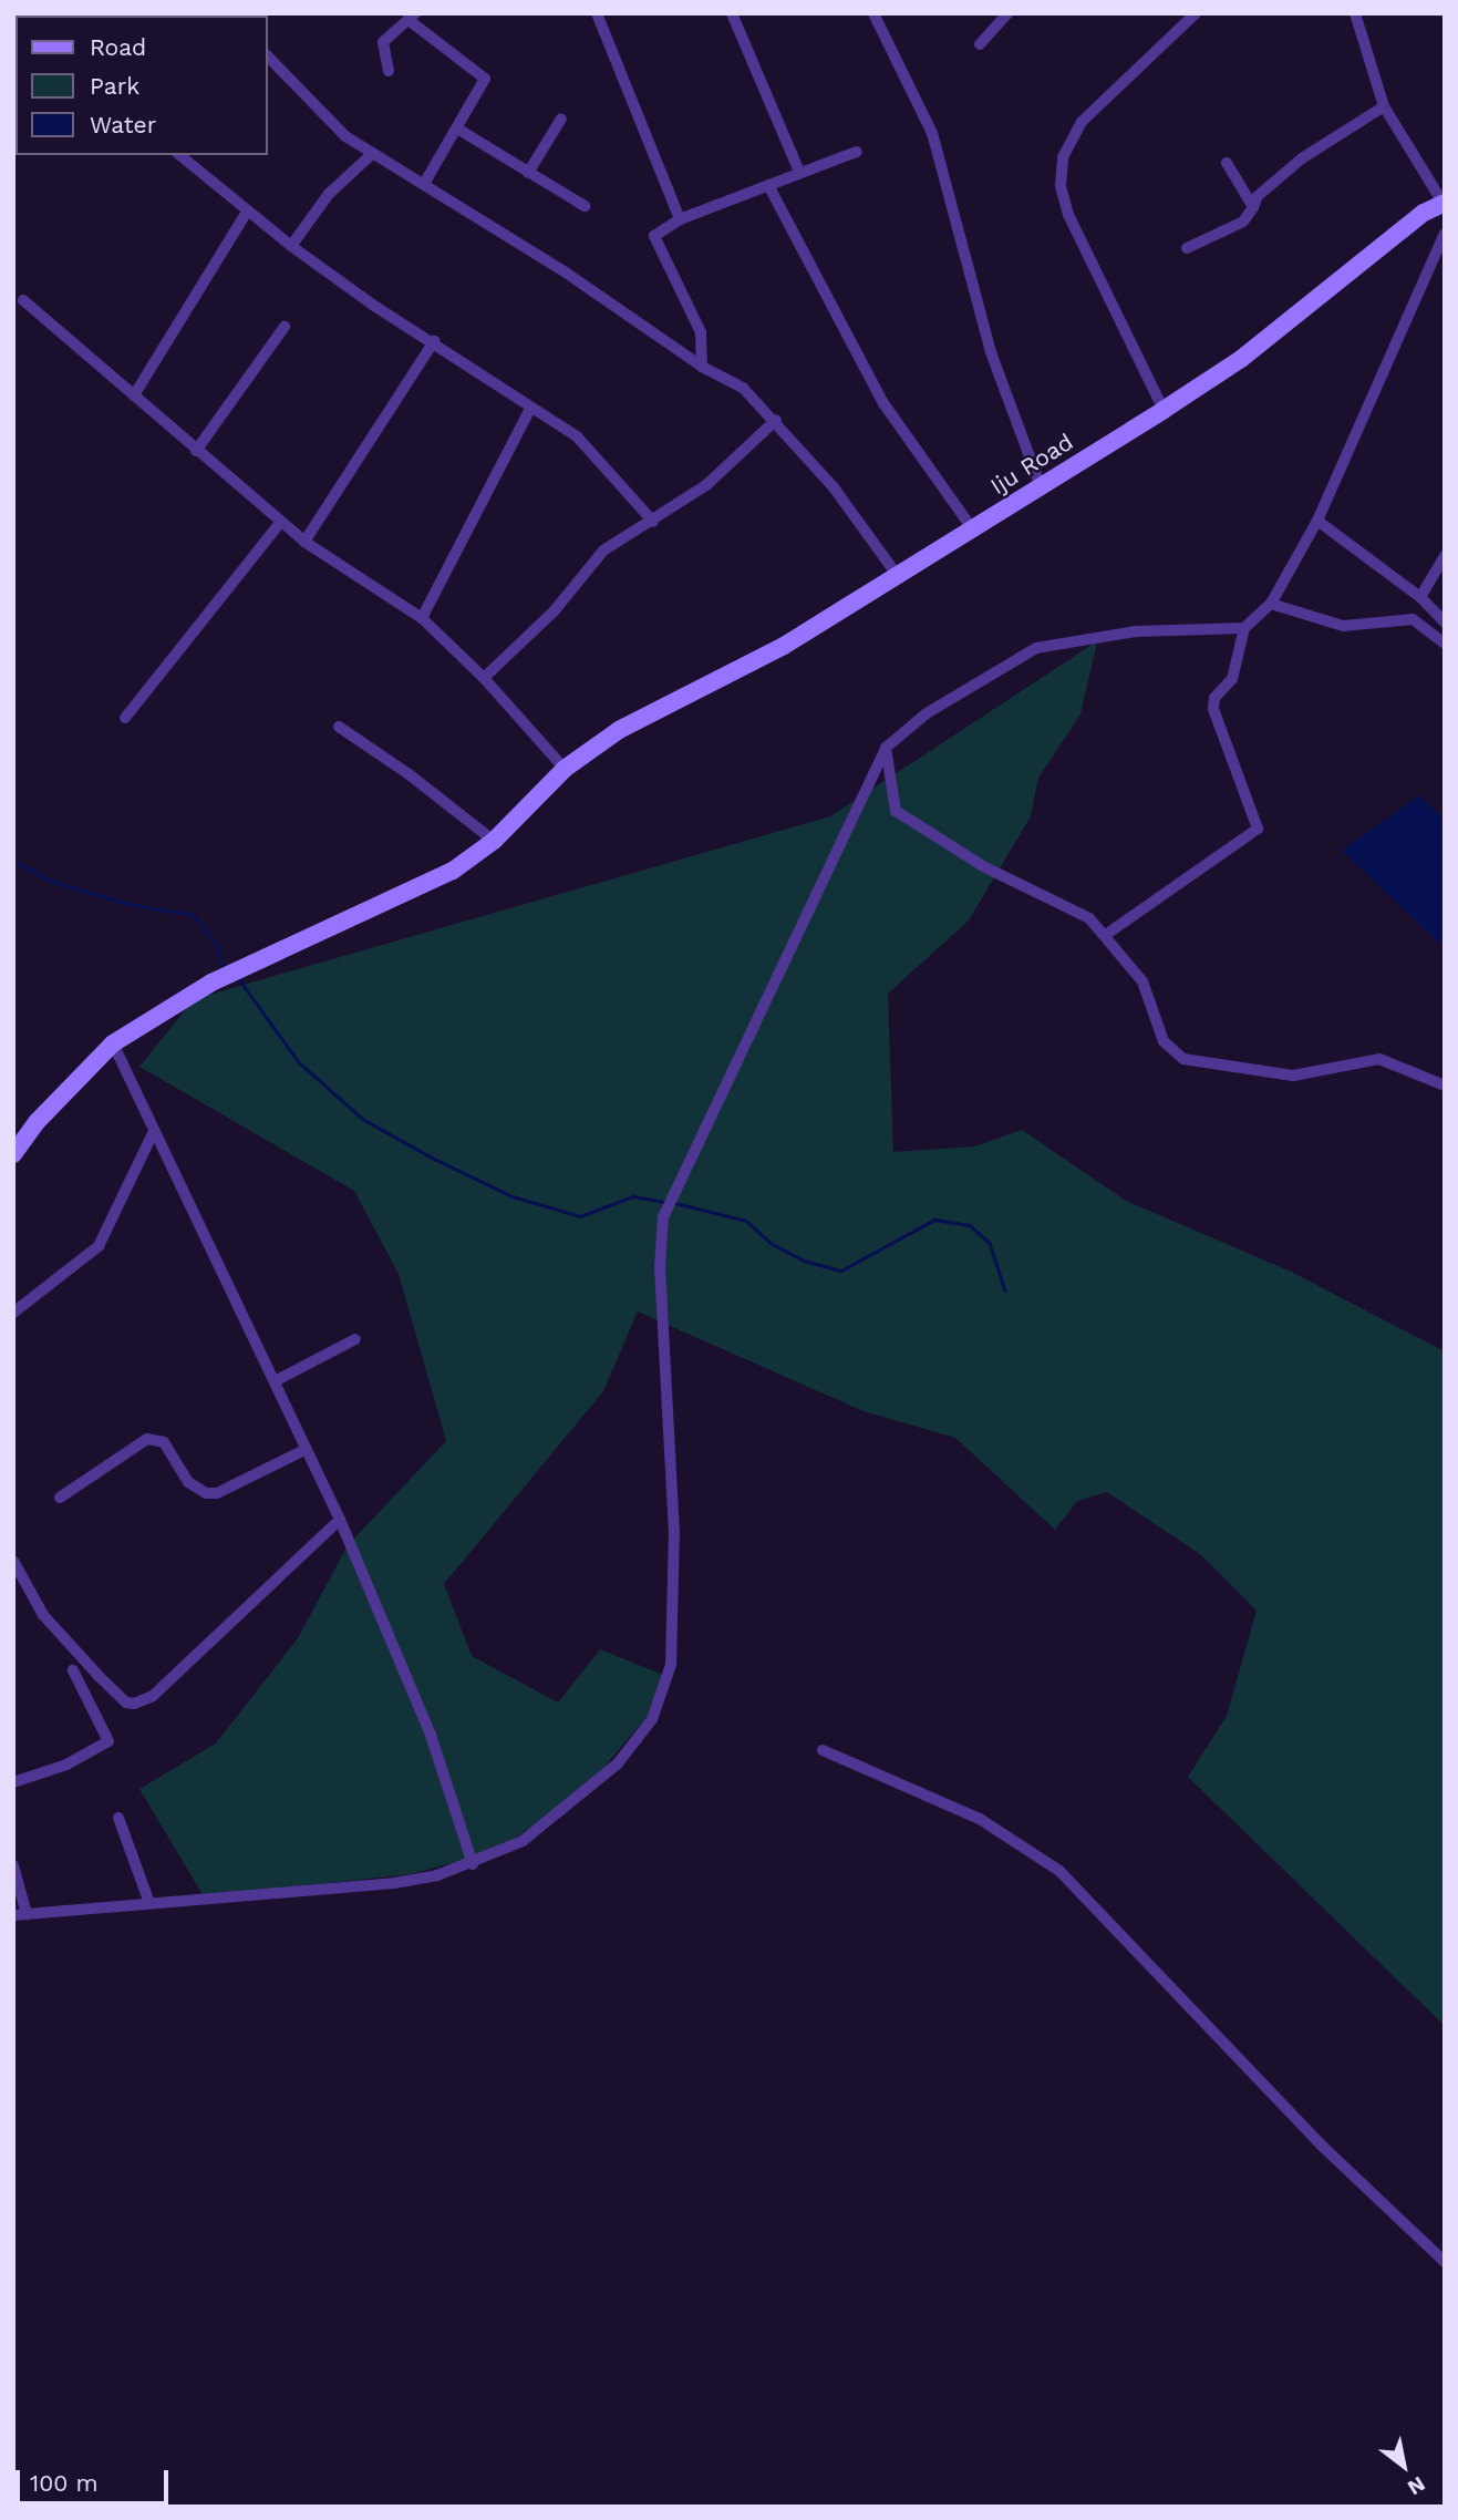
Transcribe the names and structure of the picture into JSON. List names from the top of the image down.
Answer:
{
  "streets": {
    "main road": ["Iju Road"]
  },
  "legend": ["Road", "Park", "Water"],
  "scale_bar": "100 m",
  "north": "bottom right"
}
